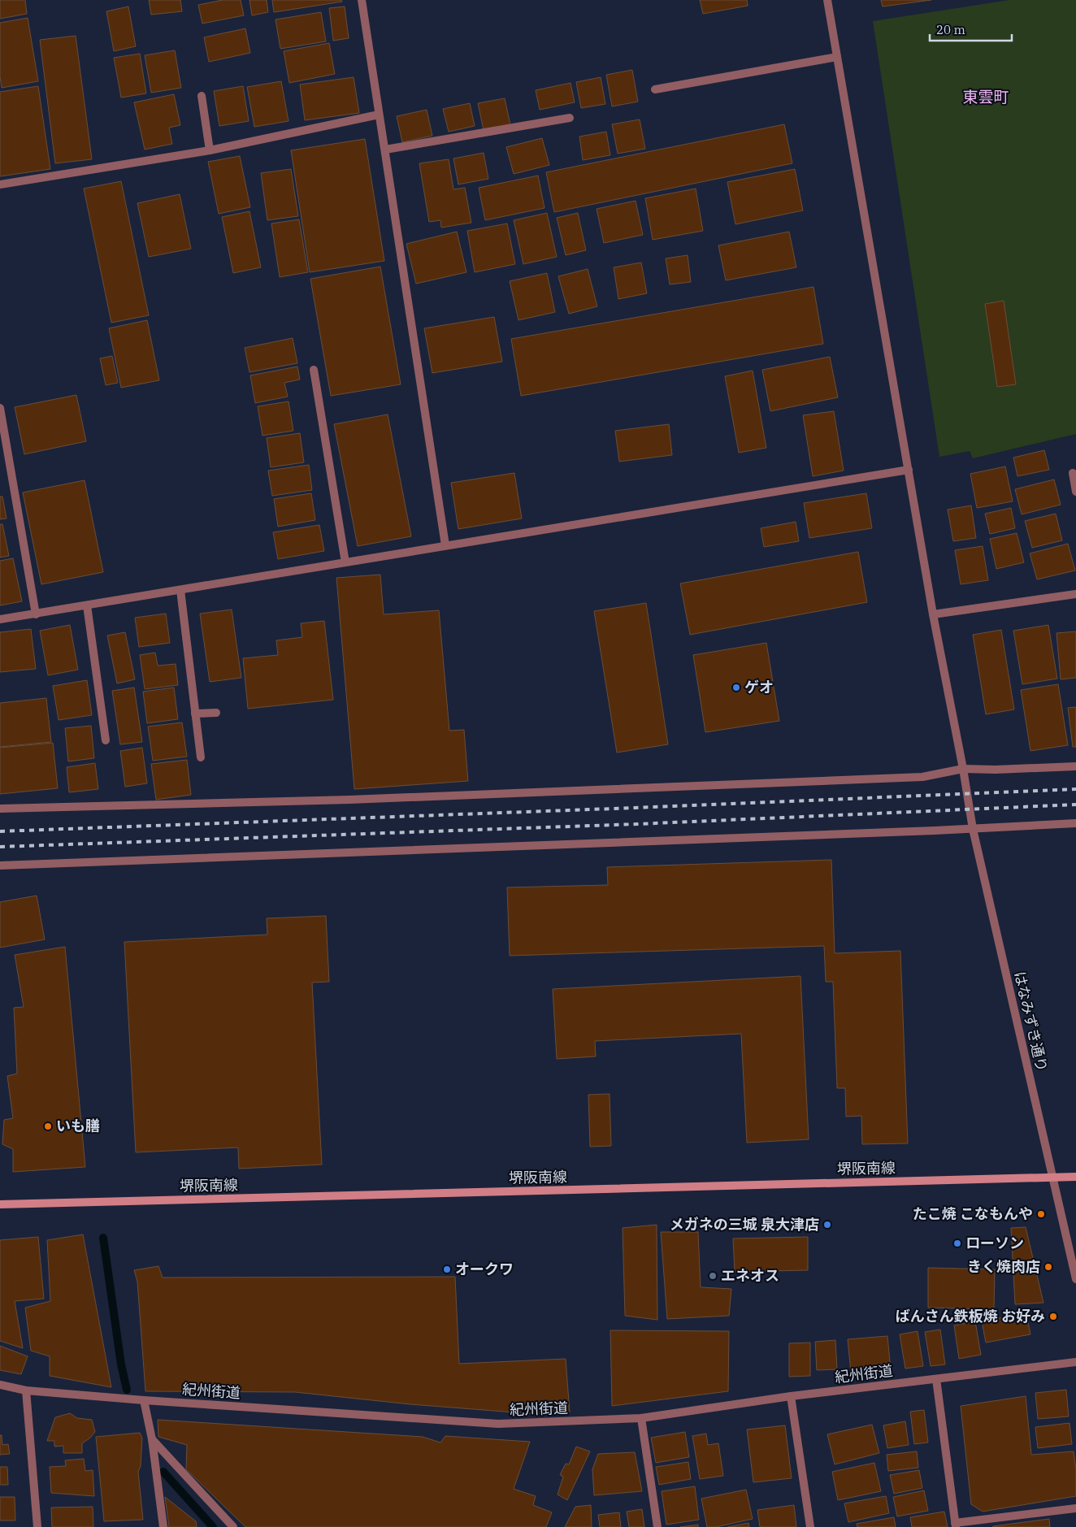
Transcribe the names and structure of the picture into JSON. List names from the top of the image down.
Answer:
{
  "streets": {
    "main road": ["堺阪南線"],
    "street": ["はなみずき通り", "紀州街道"]
  },
  "crossings": [
    ["はなみずき通り", "堺阪南線"]
  ],
  "districts": ["東雲町"],
  "places": [
    "ゲオ",
    "いも膳",
    "たこ焼 こなもんや",
    "メガネの三城 泉大津店",
    "ローソン",
    "きく焼肉店",
    "オークワ",
    "エネオス",
    "ばんさん鉄板焼 お好み"
  ],
  "scale_bar": "20 m"
}
